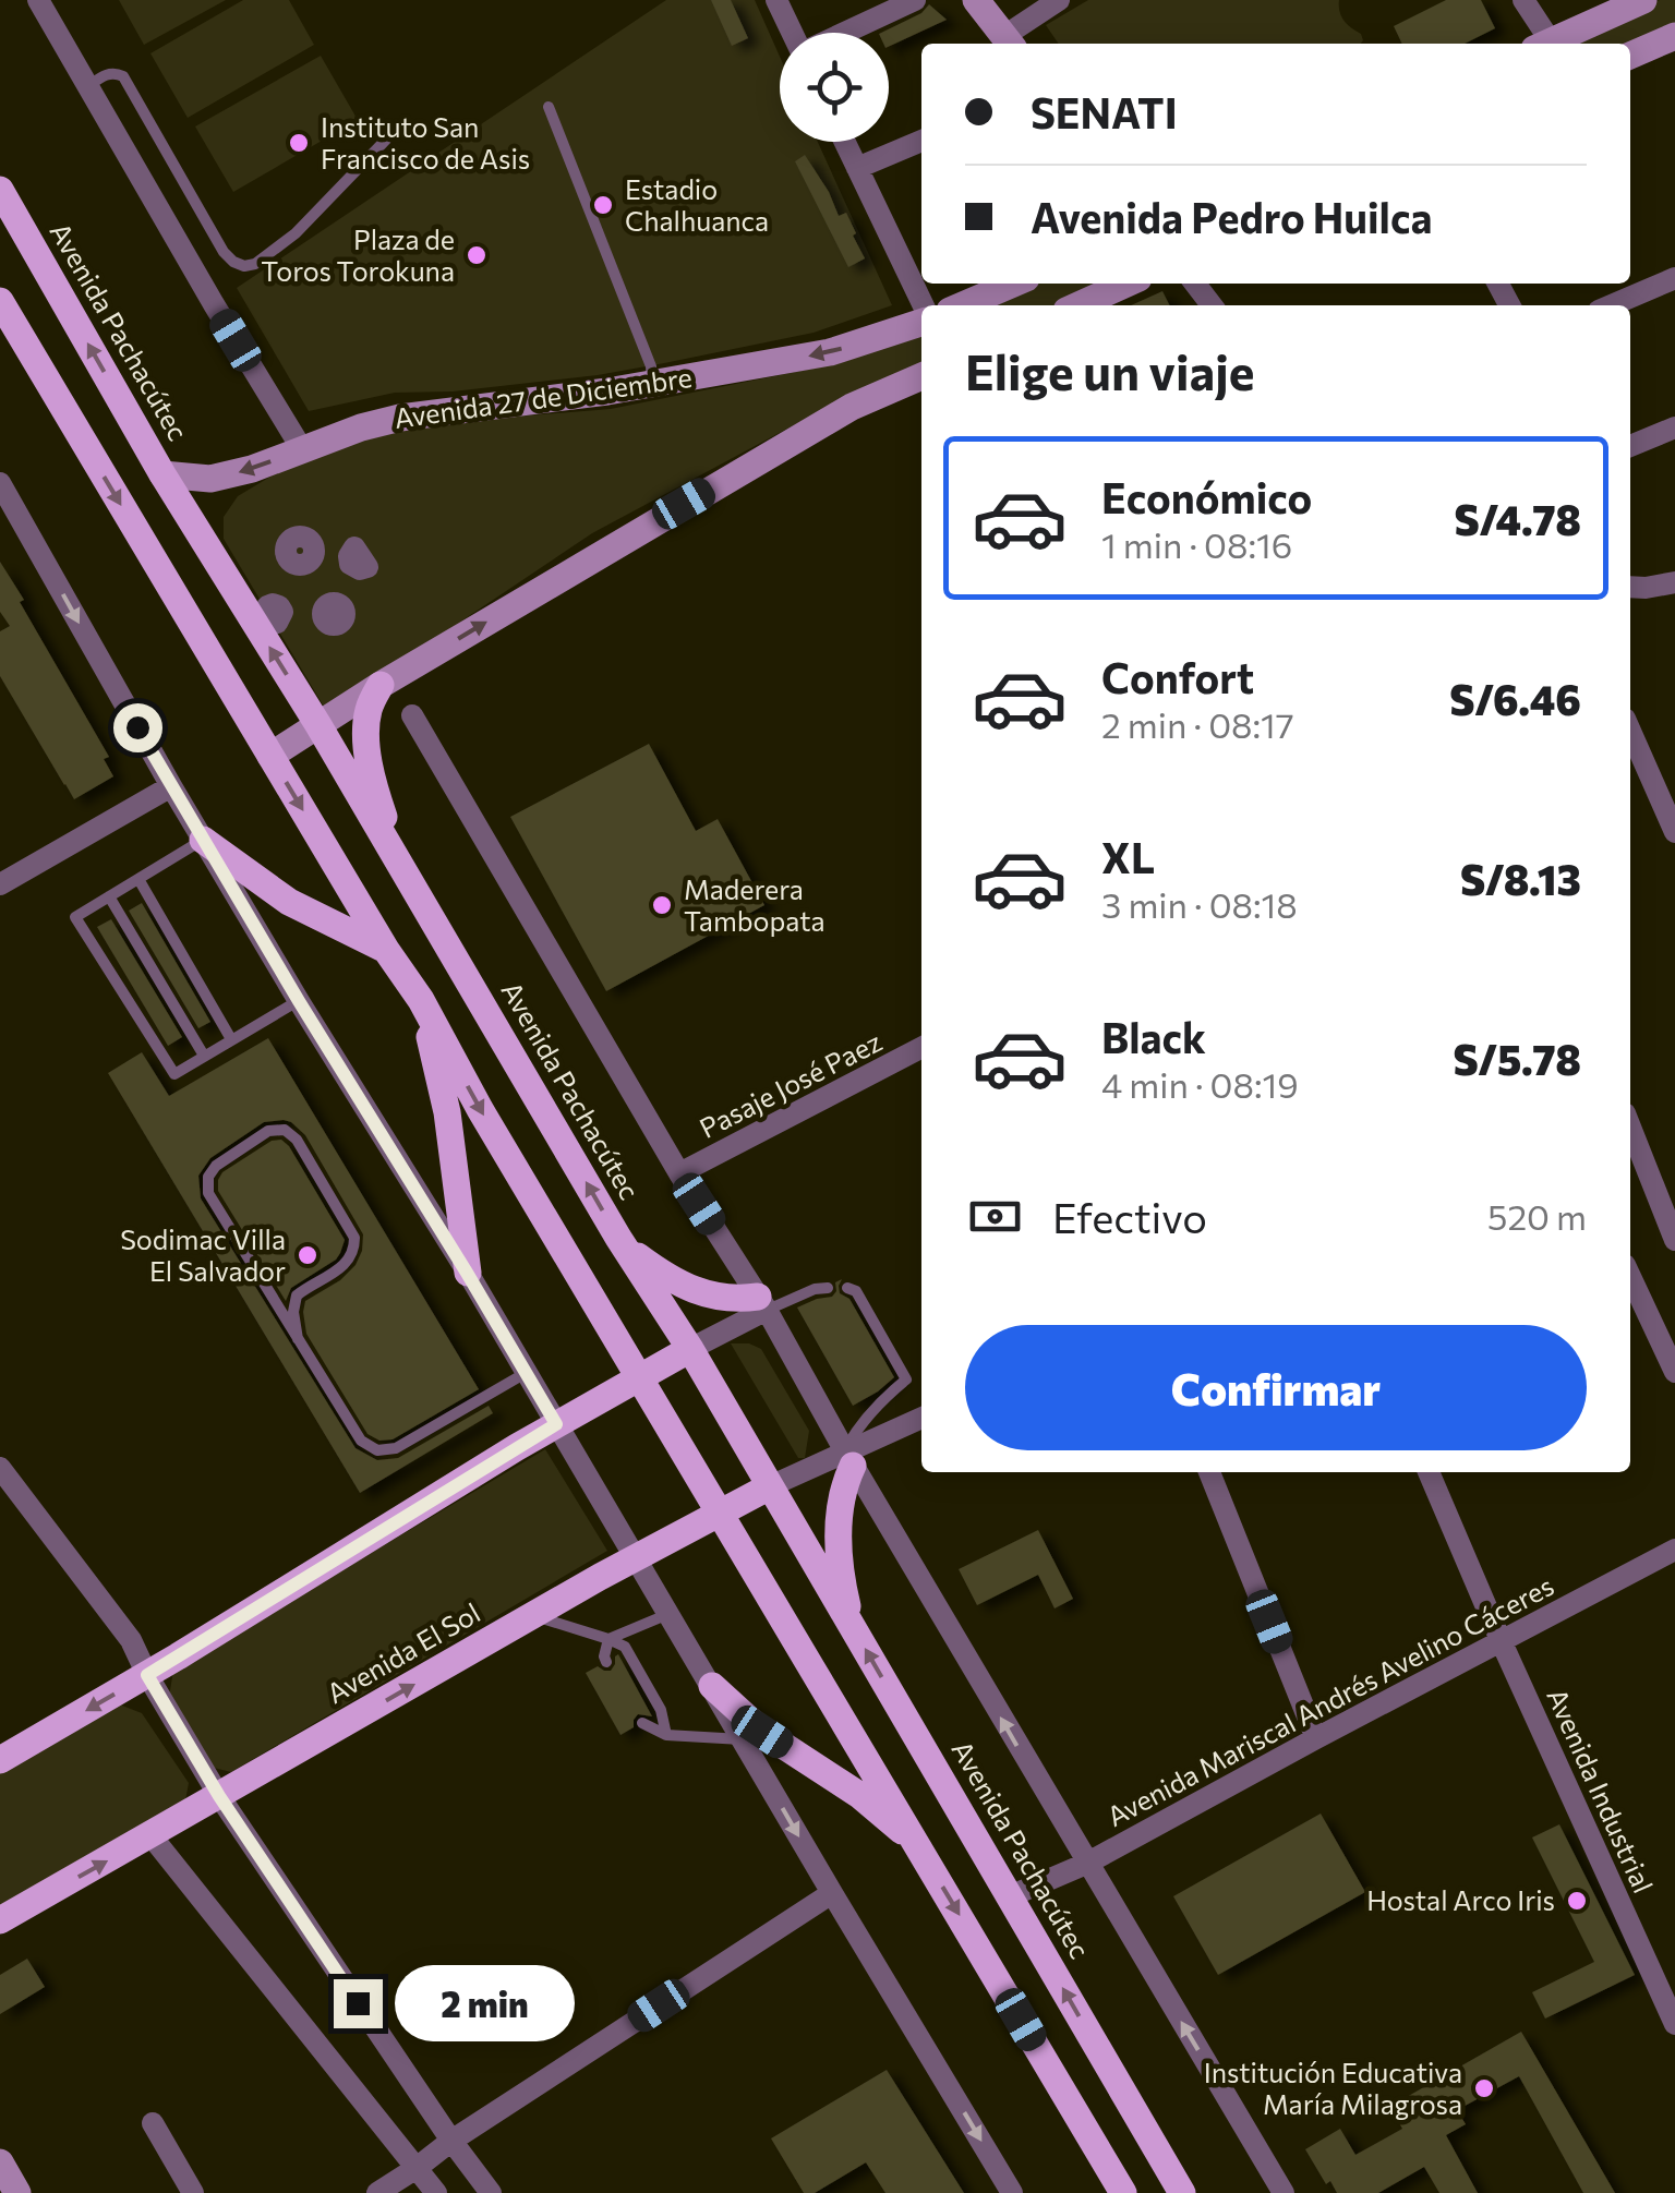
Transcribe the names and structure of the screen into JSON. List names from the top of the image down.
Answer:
{
  "streets": {
    "main road": ["Avenida Pachacútec", "Avenida El Sol"],
    "street": [
      "Avenida 27 de Diciembre",
      "Pasaje José Paez",
      "Avenida Mariscal Andrés Avelino Cáceres",
      "Avenida Industrial"
    ]
  },
  "crossings": [
    ["Avenida Pachacútec", "Avenida 27 de Diciembre"],
    ["Avenida Pachacútec", "Pasaje José Paez"],
    ["Avenida Pachacútec", "Avenida El Sol"],
    ["Avenida Pachacútec", "Avenida Mariscal Andrés Avelino Cáceres"],
    ["Avenida Mariscal Andrés Avelino Cáceres", "Avenida Industrial"]
  ],
  "one_way": ["Avenida El Sol"],
  "places": [
    "Instituto San Francisco de Asis",
    "Estadio Chalhuanca",
    "Plaza de Toros Torokuna",
    "Maderera Tambopata",
    "Sodimac Villa El Salvador",
    "Hostal Arco Iris",
    "Institución Educativa María Milagrosa"
  ],
  "page": {
    "banner": ["SENATI", "Avenida Pedro Huilca"],
    "heading": "Elige un viaje",
    "list": [
      {
        "name": "Económico",
        "note": "1 min · 08:16",
        "value": "S/4.78"
      },
      {
        "name": "Confort",
        "note": "2 min · 08:17",
        "value": "S/6.46"
      },
      {
        "name": "XL",
        "note": "3 min · 08:18",
        "value": "S/8.13"
      },
      {
        "name": "Black",
        "note": "4 min · 08:19",
        "value": "S/5.78"
      }
    ],
    "pay": ["Efectivo", "520 m"],
    "buttons": "Confirmar",
    "bubble": "2 min"
  }
}
